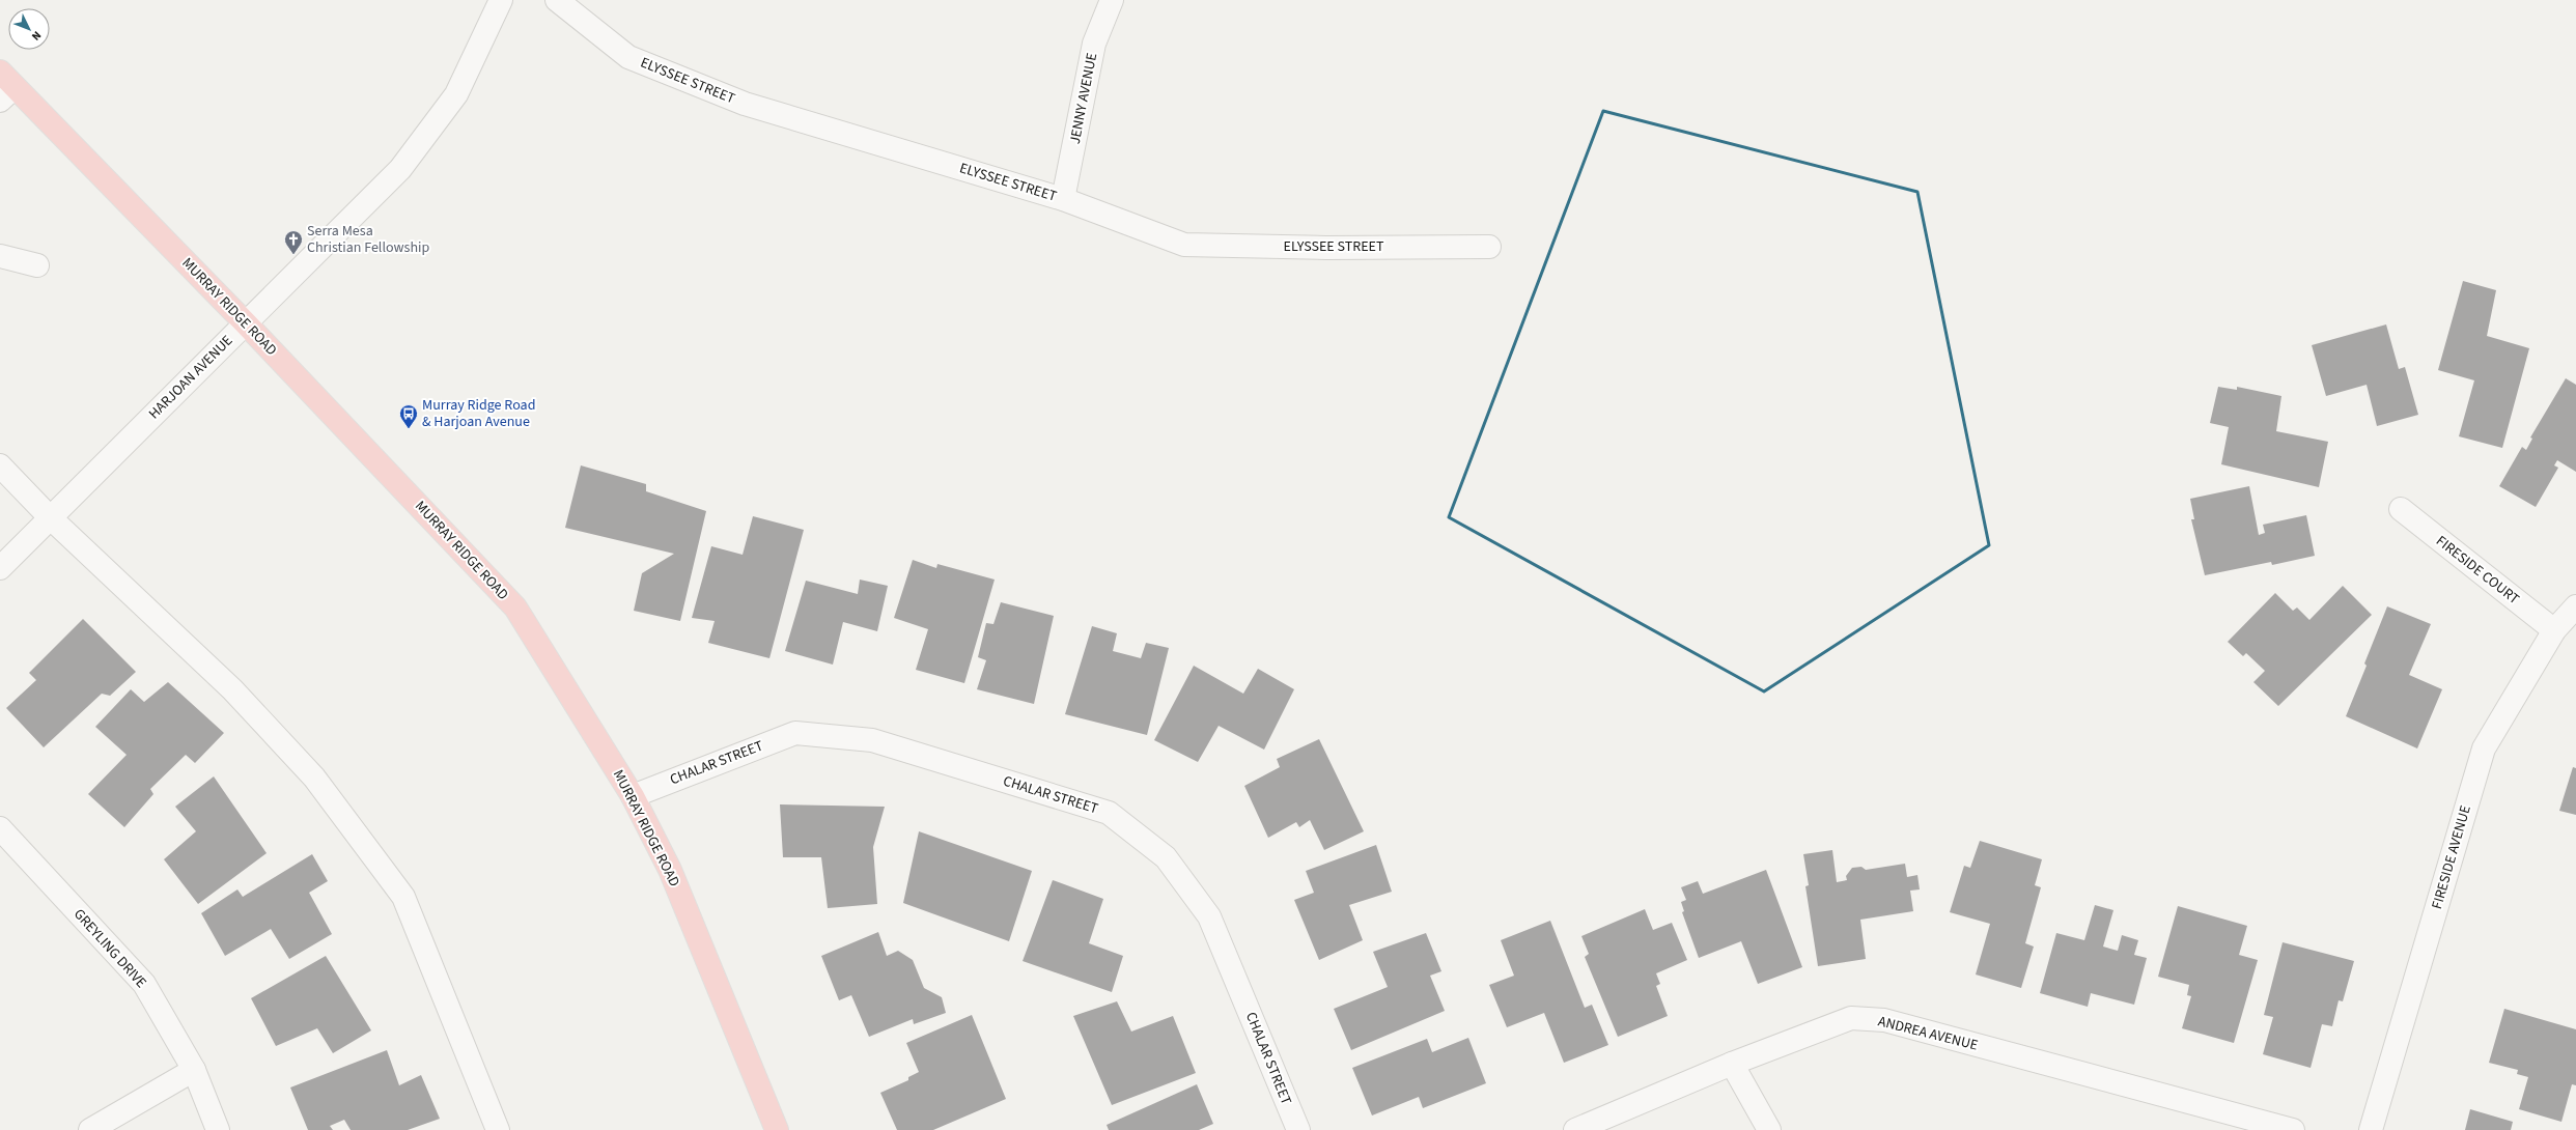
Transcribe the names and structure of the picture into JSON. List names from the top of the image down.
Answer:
{
  "streets": {
    "main road": ["MURRAY RIDGE ROAD"],
    "street": [
      "ELYSSEE STREET",
      "JENNY AVENUE",
      "HARJOAN AVENUE",
      "FIRESIDE COURT",
      "CHALAR STREET",
      "FIRESIDE AVENUE",
      "GREYLING DRIVE",
      "ANDREA AVENUE"
    ]
  },
  "crossings": [
    ["ELYSSEE STREET", "JENNY AVENUE"],
    ["MURRAY RIDGE ROAD", "HARJOAN AVENUE"],
    ["MURRAY RIDGE ROAD", "CHALAR STREET"],
    ["FIRESIDE COURT", "FIRESIDE AVENUE"]
  ],
  "places": {
    "church": ["Serra Mesa Christian Fellowship"],
    "bus stop": ["Murray Ridge Road & Harjoan Avenue"]
  },
  "north": "bottom right"
}
